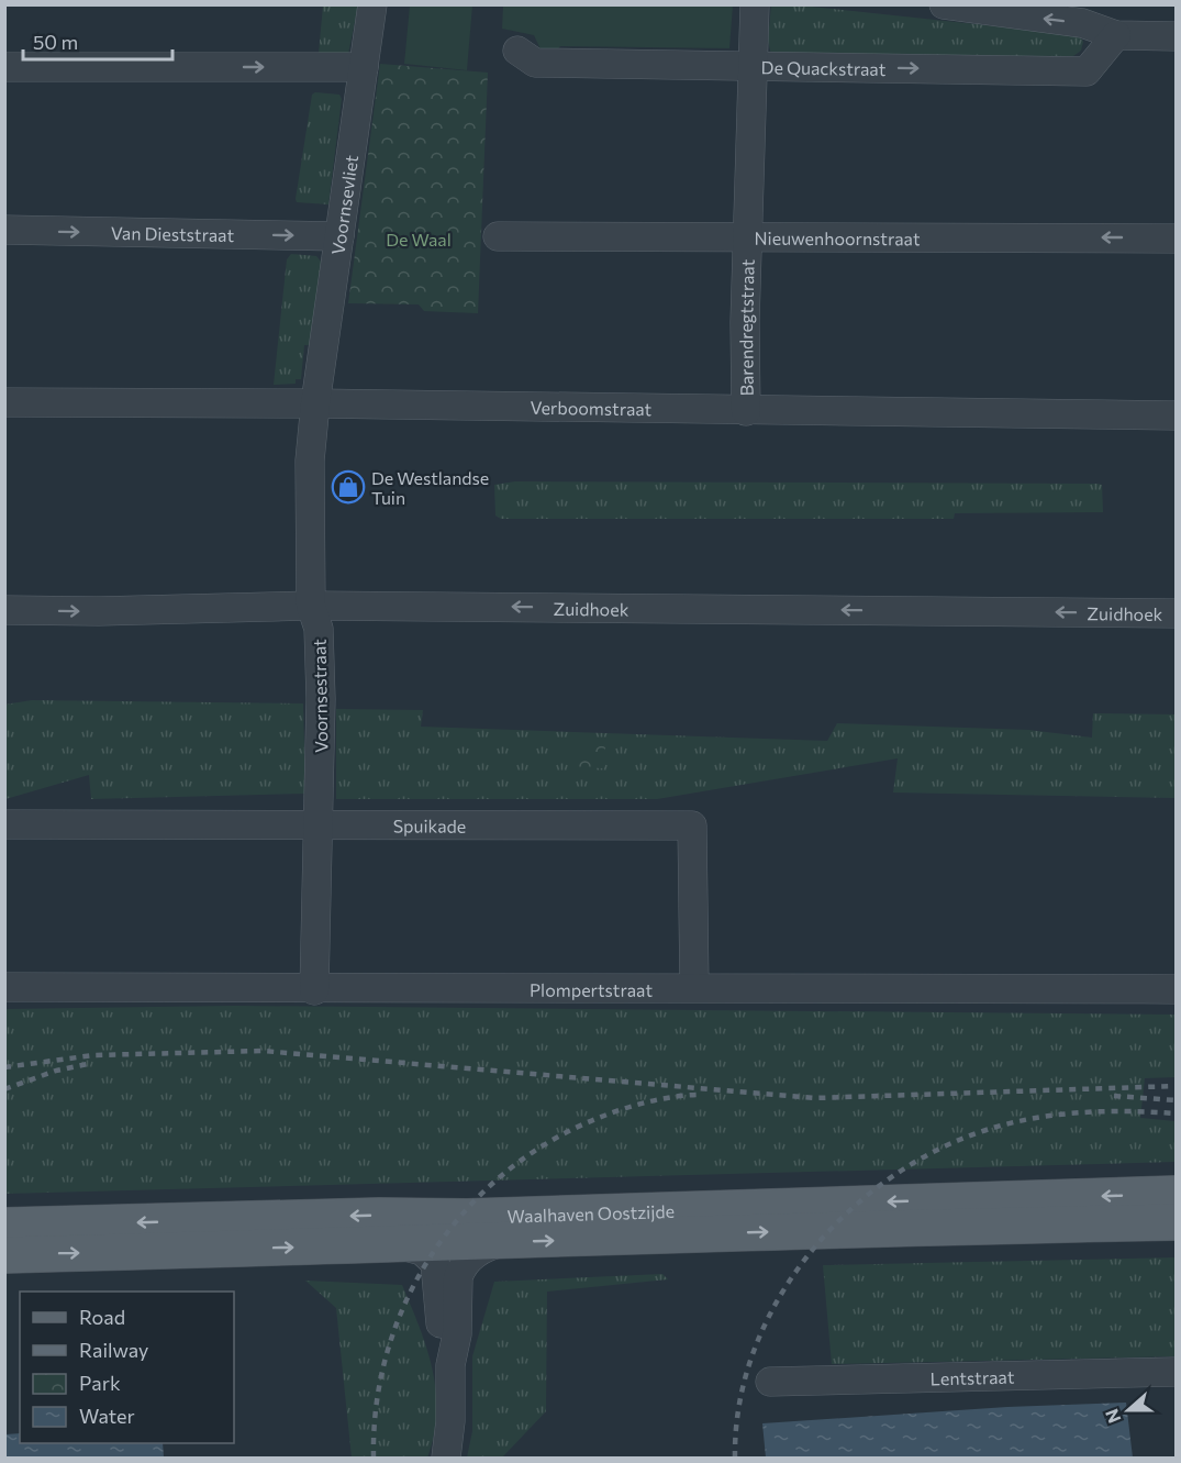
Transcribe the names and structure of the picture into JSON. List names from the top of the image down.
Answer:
{
  "streets": {
    "main road": ["Waalhaven Oostzijde"],
    "street": [
      "De Quackstraat",
      "Voornsevliet",
      "Van Dieststraat",
      "Nieuwenhoornstraat",
      "Barendregtstraat",
      "Verboomstraat",
      "Zuidhoek",
      "Voornsestraat",
      "Spuikade",
      "Plompertstraat",
      "Lentstraat"
    ]
  },
  "crossings": [
    ["De Quackstraat", "Barendregtstraat"],
    ["Voornsevliet", "Van Dieststraat"],
    ["Voornsevliet", "Verboomstraat"],
    ["Voornsevliet", "Voornsestraat"],
    ["Nieuwenhoornstraat", "Barendregtstraat"],
    ["Barendregtstraat", "Verboomstraat"],
    ["Verboomstraat", "Voornsestraat"],
    ["Zuidhoek", "Voornsestraat"],
    ["Voornsestraat", "Spuikade"],
    ["Voornsestraat", "Plompertstraat"],
    ["Spuikade", "Plompertstraat"]
  ],
  "parks": ["De Waal"],
  "places": {
    "shop": ["De Westlandse Tuin"]
  },
  "legend": [
    "Road",
    "Railway",
    "Park",
    "Water"
  ],
  "scale_bar": "50 m",
  "north": "left"
}
